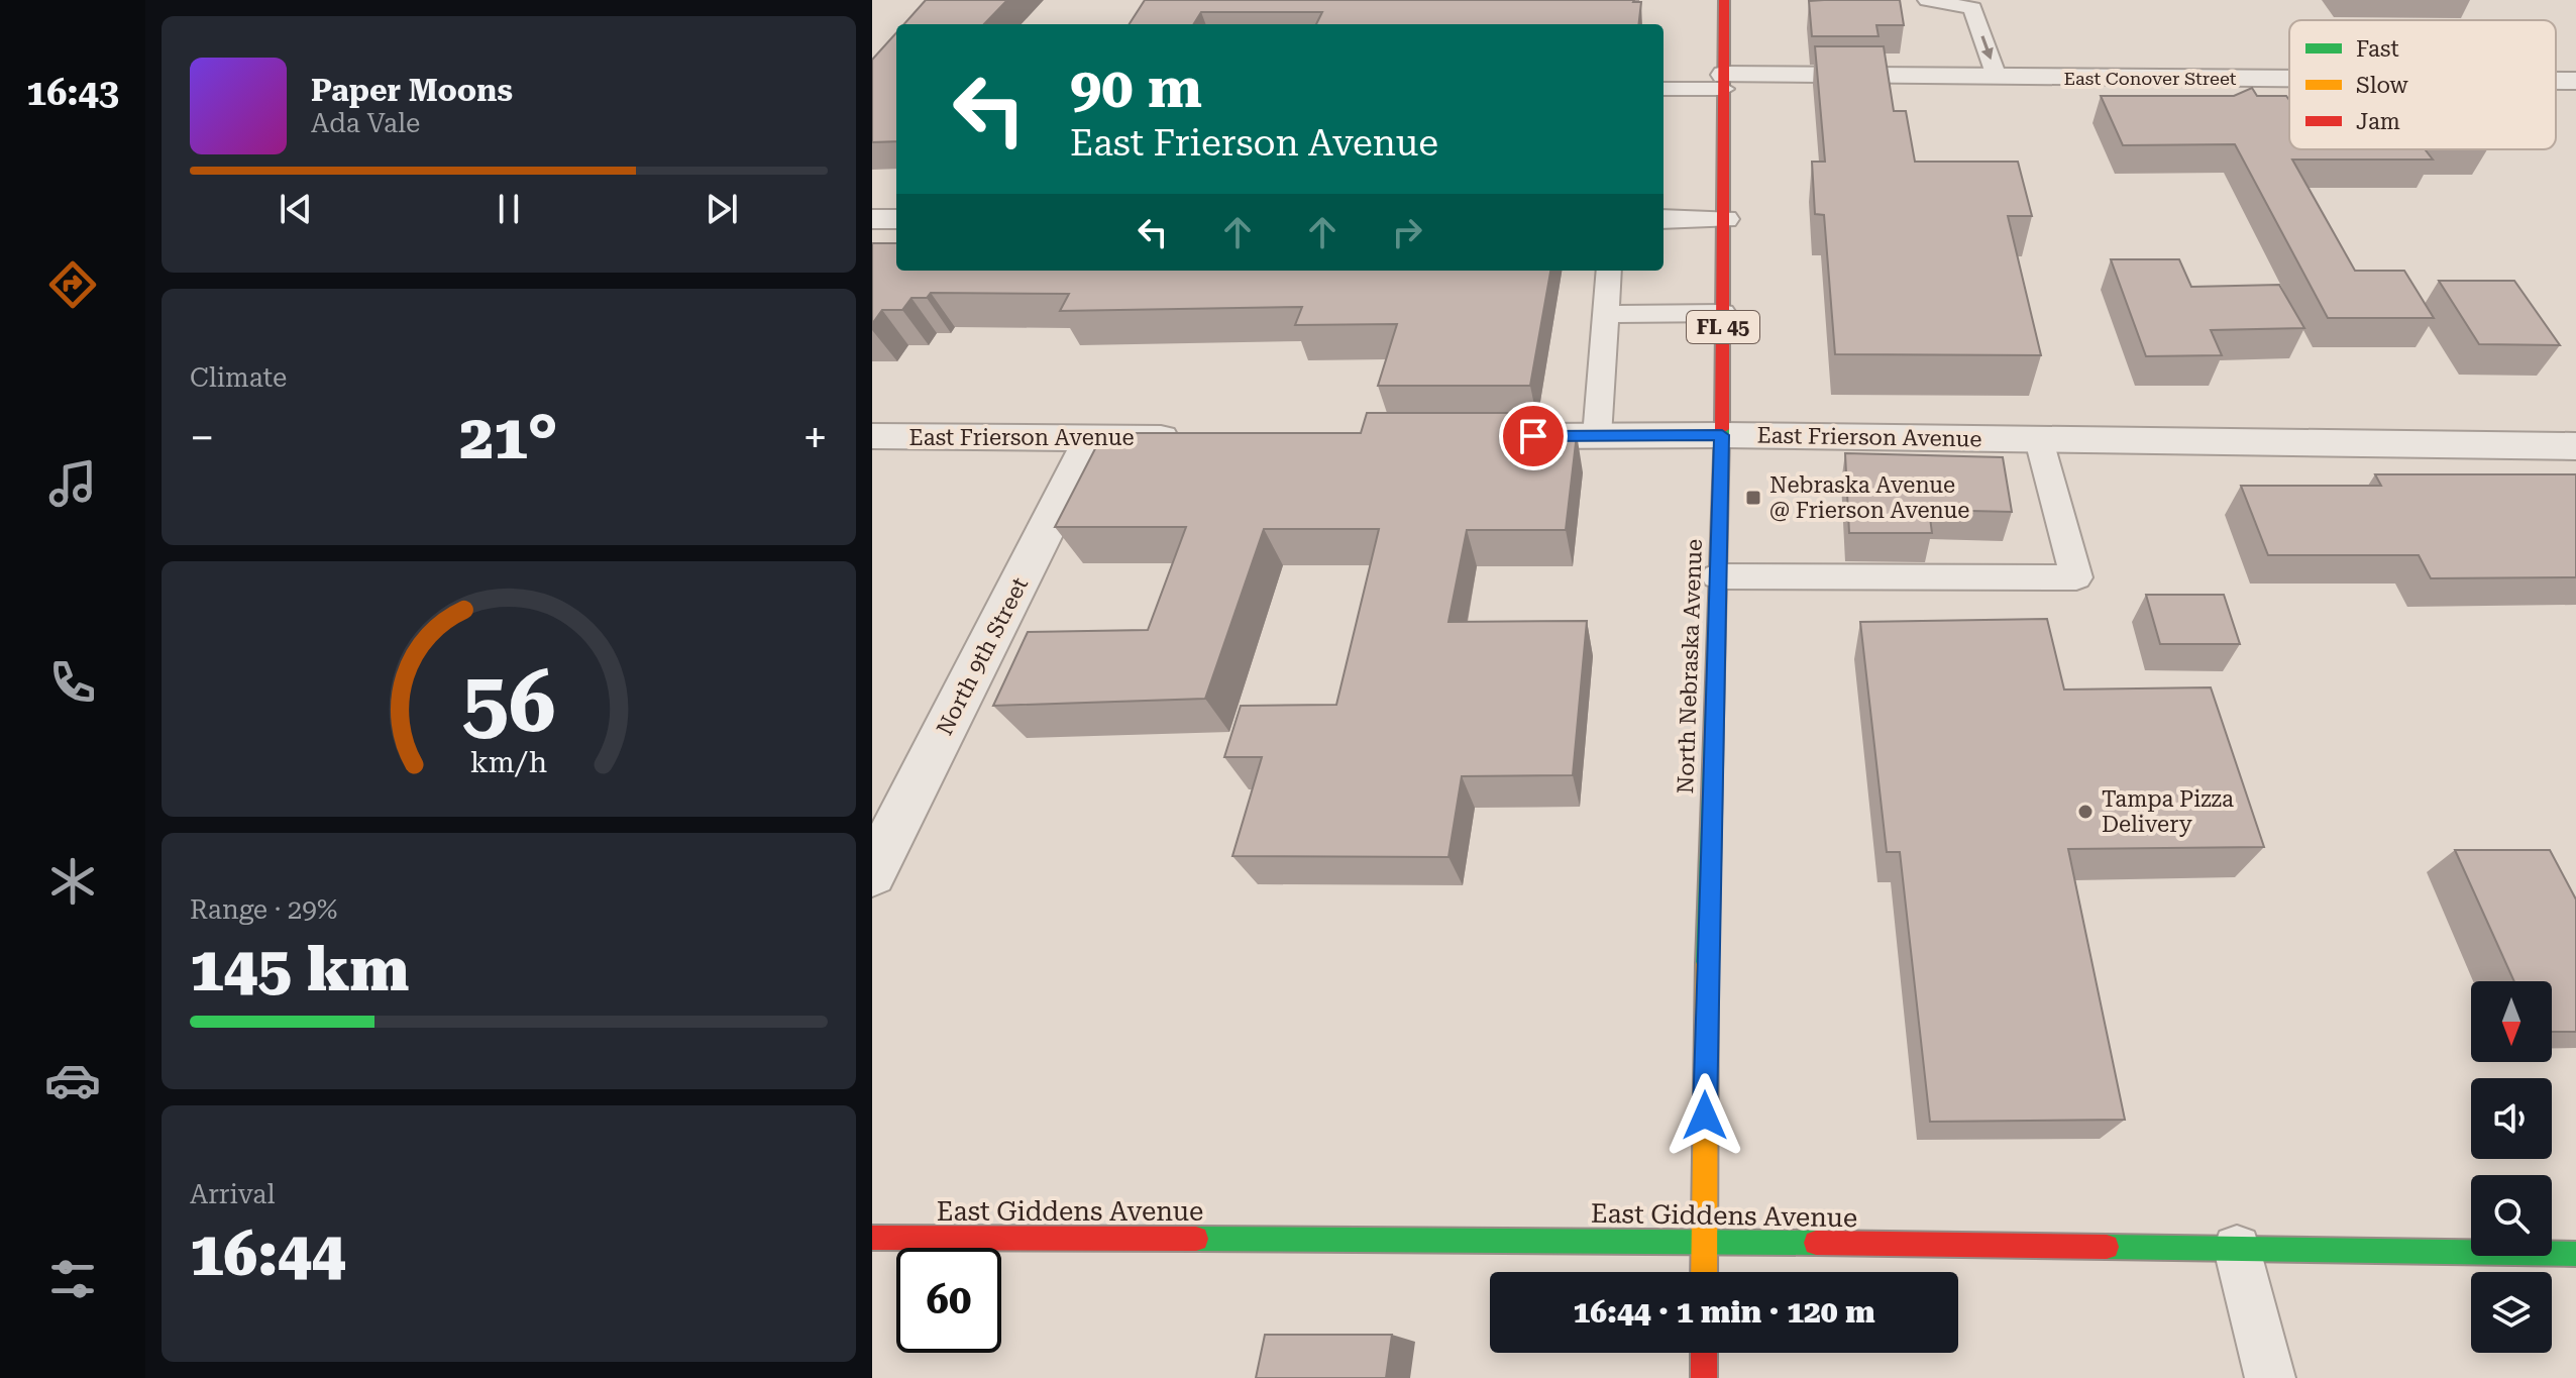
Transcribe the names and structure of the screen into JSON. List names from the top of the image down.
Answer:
{
  "streets": {
    "main road": ["FL 45", "North Nebraska Avenue", "East Giddens Avenue"],
    "street": ["East Conover Street", "East Frierson Avenue", "North 9th Street"]
  },
  "crossings": [
    ["East Conover Street", "North Nebraska Avenue"],
    ["East Frierson Avenue", "North 9th Street"],
    ["East Frierson Avenue", "North Nebraska Avenue"],
    ["North Nebraska Avenue", "East Giddens Avenue"]
  ],
  "places": {
    "transit": ["Nebraska Avenue @ Frierson Avenue"],
    "other": ["Tampa Pizza Delivery"]
  },
  "legend": ["Fast", "Slow", "Jam"],
  "north": "bottom",
  "page": {
    "tabs": "16:43",
    "turn": ["90 m", "East Frierson Avenue"],
    "song": ["Paper Moons", "Ada Vale"],
    "tile": [
      "Climate",
      ["Range · 29%", "145 km"],
      ["Arrival", "16:44"]
    ],
    "heat": ["−", "21°", "+"],
    "limit": "60",
    "trip": "16:44 · 1 min · 120 m",
    "gauge": ["56", "km/h"]
  }
}
